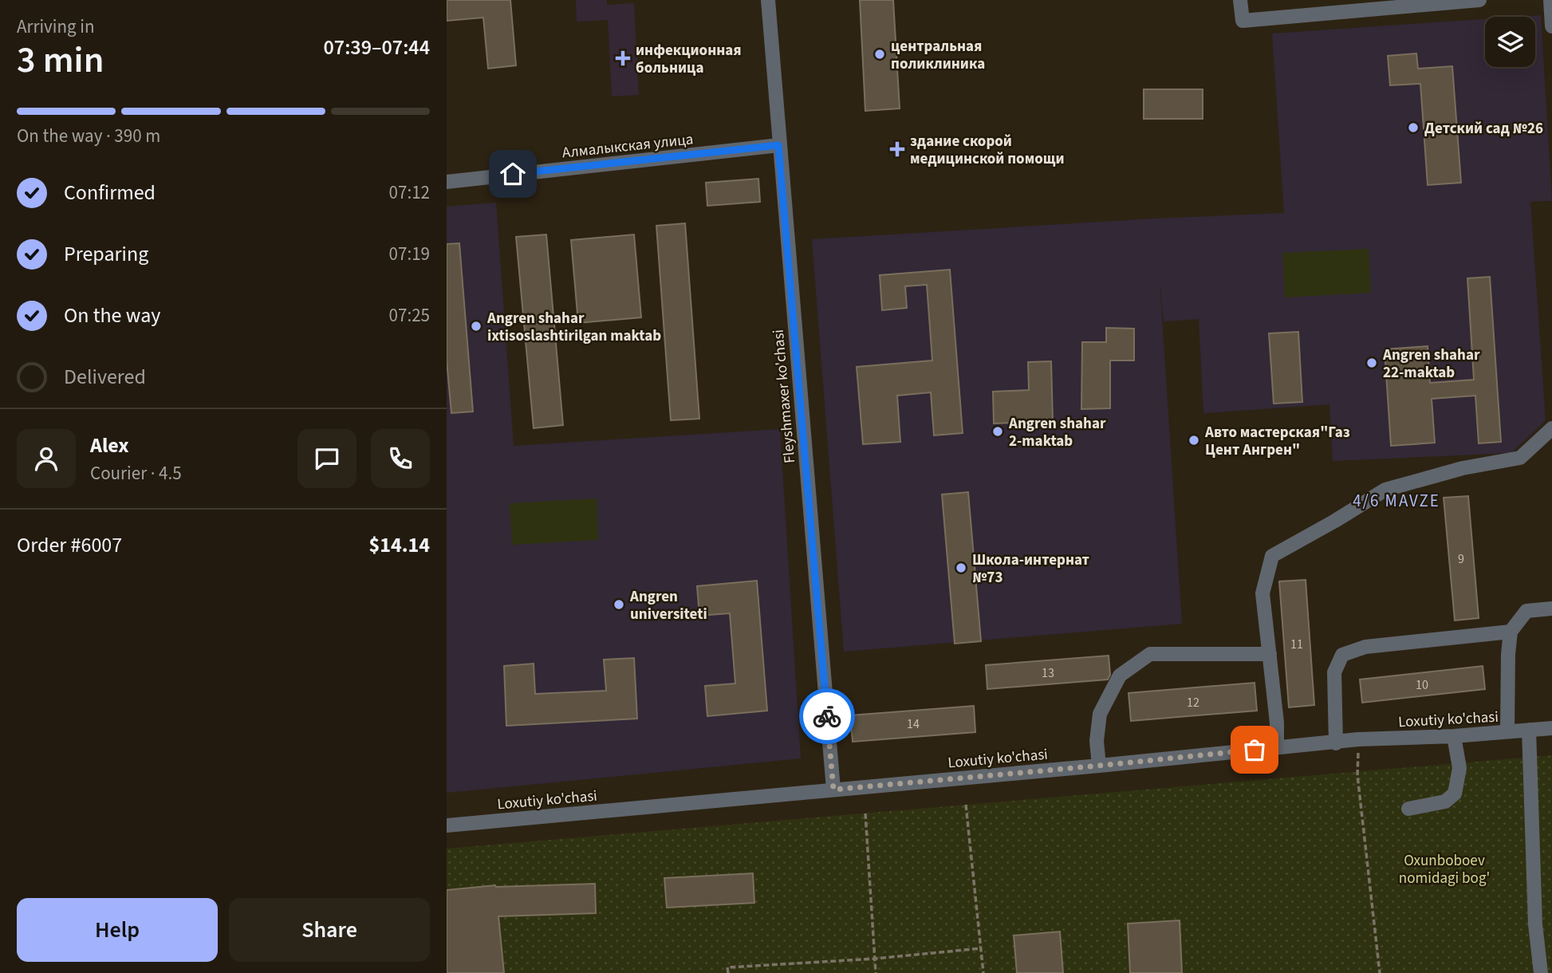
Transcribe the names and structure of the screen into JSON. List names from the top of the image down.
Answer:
{
  "streets": {
    "street": ["Алмалыкская улица", "Fleyshmaxer ko'chasi", "Loxutiy ko'chasi"]
  },
  "crossings": [
    ["Алмалыкская улица", "Fleyshmaxer ko'chasi"],
    ["Fleyshmaxer ko'chasi", "Loxutiy ko'chasi"]
  ],
  "districts": ["4/6 MAVZE"],
  "parks": ["Oxunboboev nomidagi bog'"],
  "places": {
    "other": [
      "центральная поликлиника",
      "Детский сад №26",
      "Angren shahar ixtisoslashtirilgan maktab",
      "Angren shahar 22-maktab",
      "Angren shahar 2-maktab",
      "Авто мастерская\"Газ Цент Ангрен\"",
      "Школа-интернат №73",
      "Angren universiteti"
    ],
    "health": ["инфекционная больница", "здание скорой медицинской помощи"]
  },
  "house_numbers": [
    "9",
    "11",
    "13",
    "10",
    "12",
    "14"
  ],
  "page": {
    "heading": ["3 min", "Arriving in", "07:39–07:44"],
    "panel": [
      "Alex",
      "Courier · 4.5",
      "Order #6007",
      "$14.14"
    ],
    "bar": "On the way · 390 m",
    "list": [
      ["Confirmed", "07:12"],
      ["Preparing", "07:19"],
      ["On the way", "07:25"],
      "Delivered"
    ],
    "buttons": ["Help", "Share"]
  }
}
